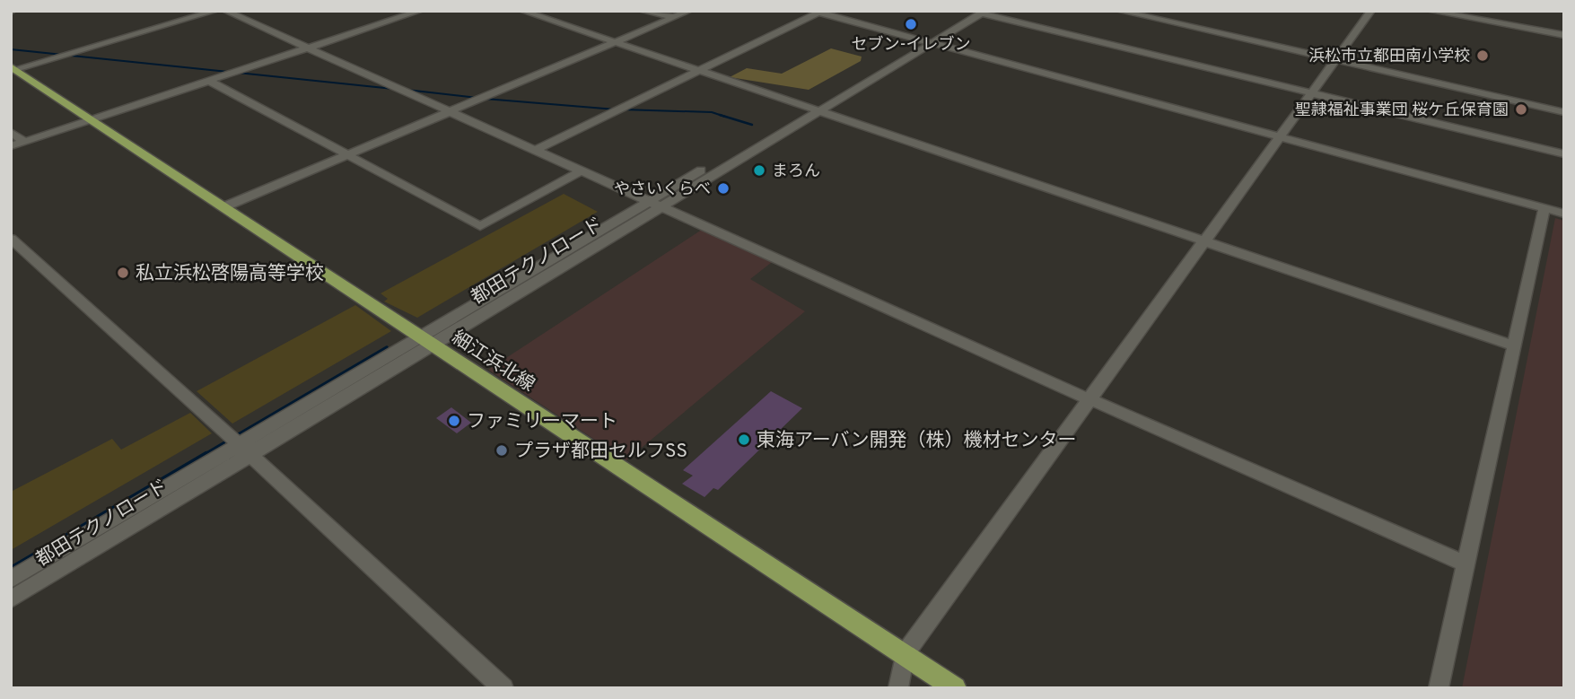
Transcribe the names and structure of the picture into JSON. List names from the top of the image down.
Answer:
{
  "streets": {
    "main road": ["細江浜北線"],
    "street": ["都田テクノロード"]
  },
  "crossings": [
    ["都田テクノロード", "細江浜北線"]
  ],
  "places": [
    "セブン-イレブン",
    "浜松市立都田南小学校",
    "聖隷福祉事業団 桜ケ丘保育園",
    "まろん",
    "やさいくらべ",
    "私立浜松啓陽高等学校",
    "ファミリーマート",
    "東海アーバン開発（株）機材センター",
    "プラザ都田セルフSS"
  ]
}
